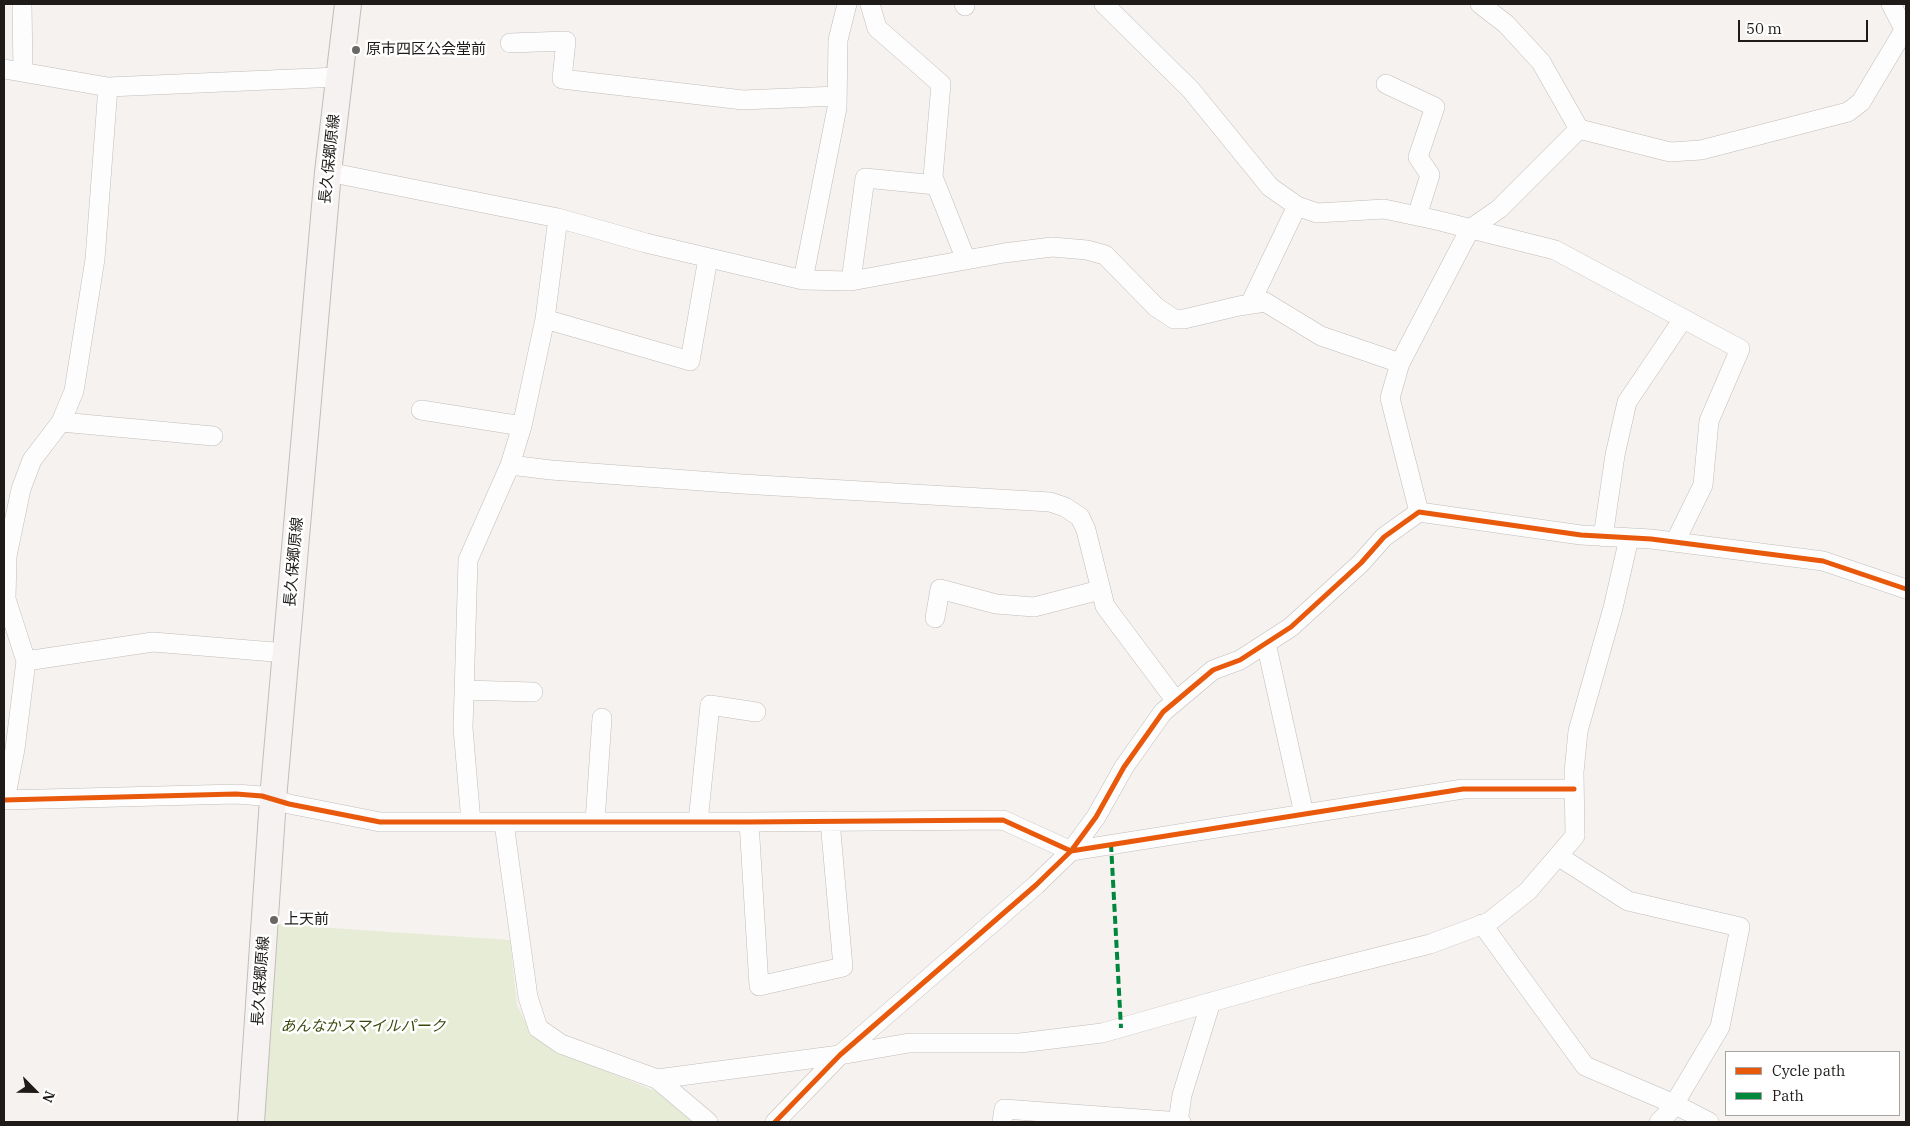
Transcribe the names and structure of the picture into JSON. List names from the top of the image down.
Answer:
{
  "streets": {
    "main road": ["長久保郷原線"]
  },
  "parks": ["あんなかスマイルパーク"],
  "places": ["原市四区公会堂前", "上天前"],
  "legend": ["Cycle path", "Path"],
  "scale_bar": "50 m",
  "north": "bottom right"
}
